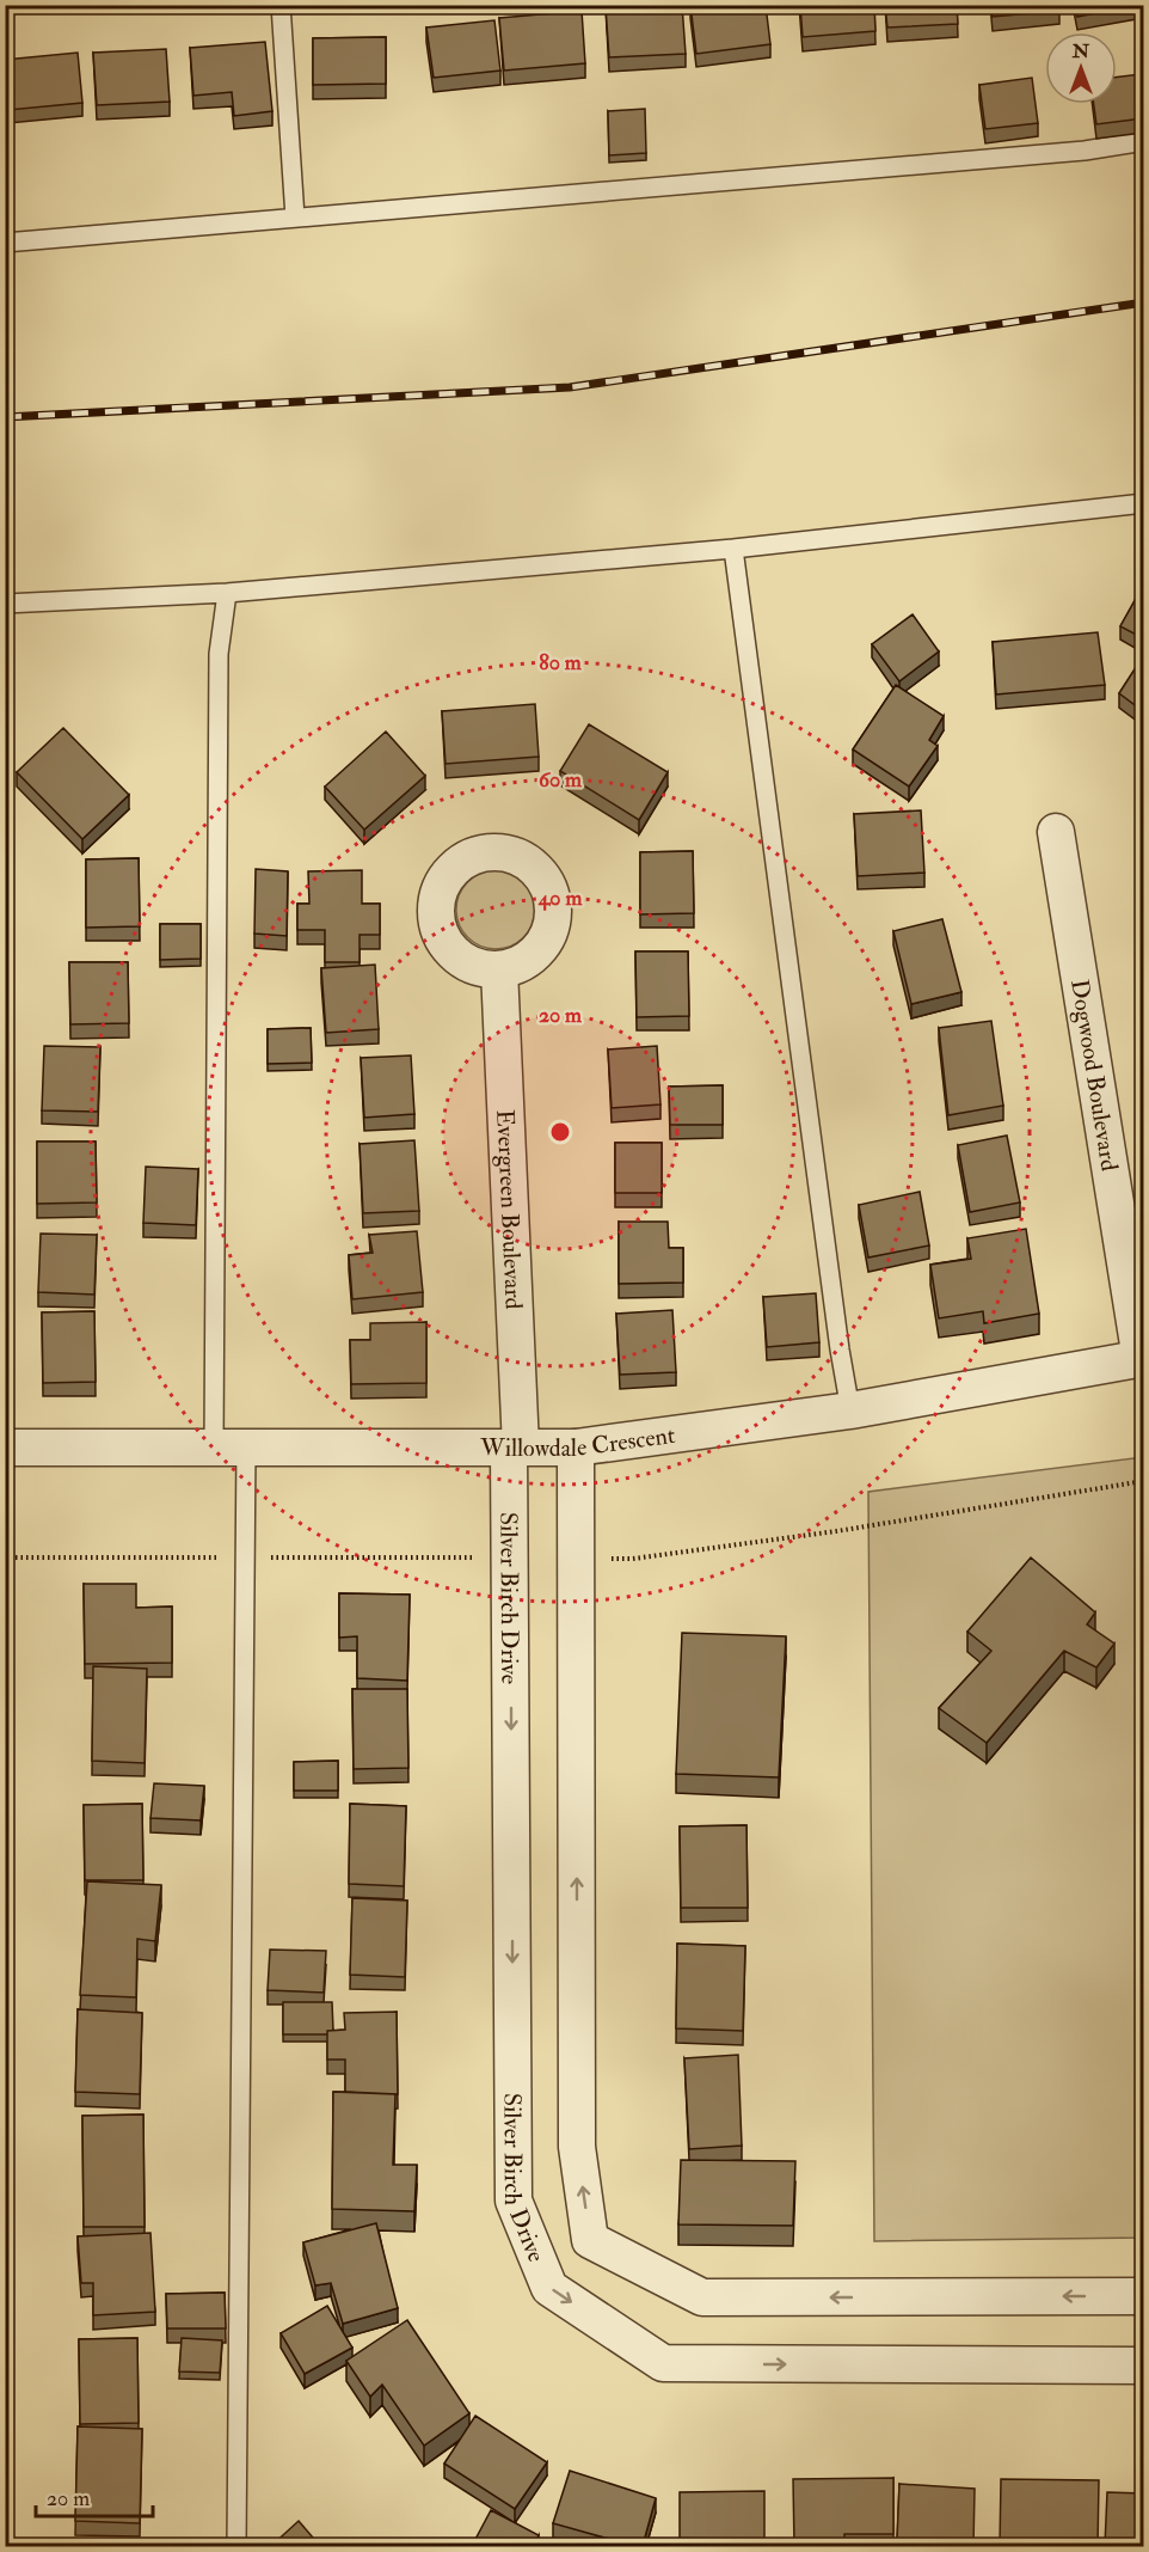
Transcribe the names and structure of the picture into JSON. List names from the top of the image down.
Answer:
{
  "streets": {
    "street": [
      "Dogwood Boulevard",
      "Evergreen Boulevard",
      "Willowdale Crescent",
      "Silver Birch Drive"
    ]
  },
  "crossings": [
    ["Dogwood Boulevard", "Willowdale Crescent"],
    ["Evergreen Boulevard", "Willowdale Crescent"],
    ["Evergreen Boulevard", "Silver Birch Drive"],
    ["Willowdale Crescent", "Silver Birch Drive"]
  ],
  "scale_bar": "20 m",
  "north": "top",
  "rings": [
    "80 m",
    "60 m",
    "40 m",
    "20 m"
  ]
}
